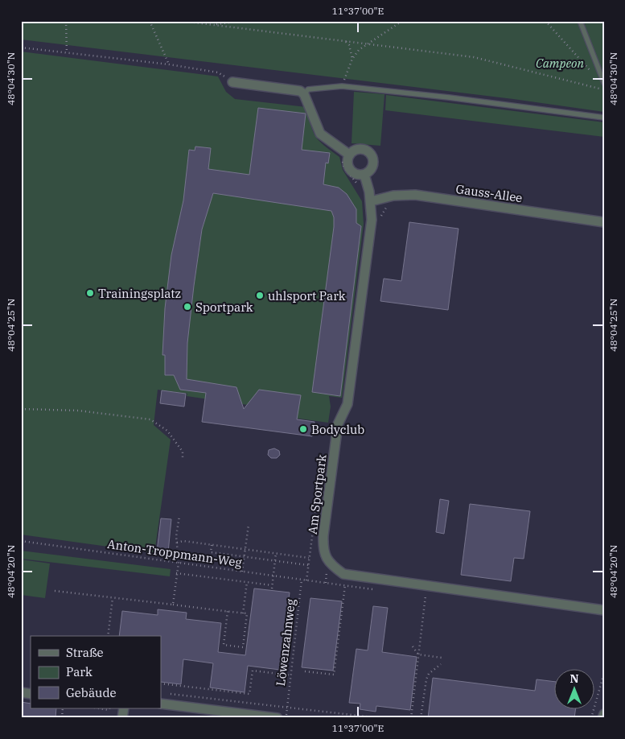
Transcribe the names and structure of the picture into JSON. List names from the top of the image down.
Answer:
{
  "streets": {
    "street": ["Gauss-Allee", "Am Sportpark"],
    "path": ["Anton-Troppmann-Weg", "Löwenzahnweg"]
  },
  "crossings": [
    ["Gauss-Allee", "Am Sportpark"],
    ["Anton-Troppmann-Weg", "Löwenzahnweg"]
  ],
  "parks": ["Campeon"],
  "places": [
    "Trainingsplatz",
    "uhlsport Park",
    "Sportpark",
    "Bodyclub"
  ],
  "legend": ["Straße", "Park", "Gebäude"],
  "north": "top",
  "coordinates": [
    "11°37'00\"E",
    "48°04'30\"N",
    "48°04'25\"N",
    "48°04'20\"N"
  ]
}
